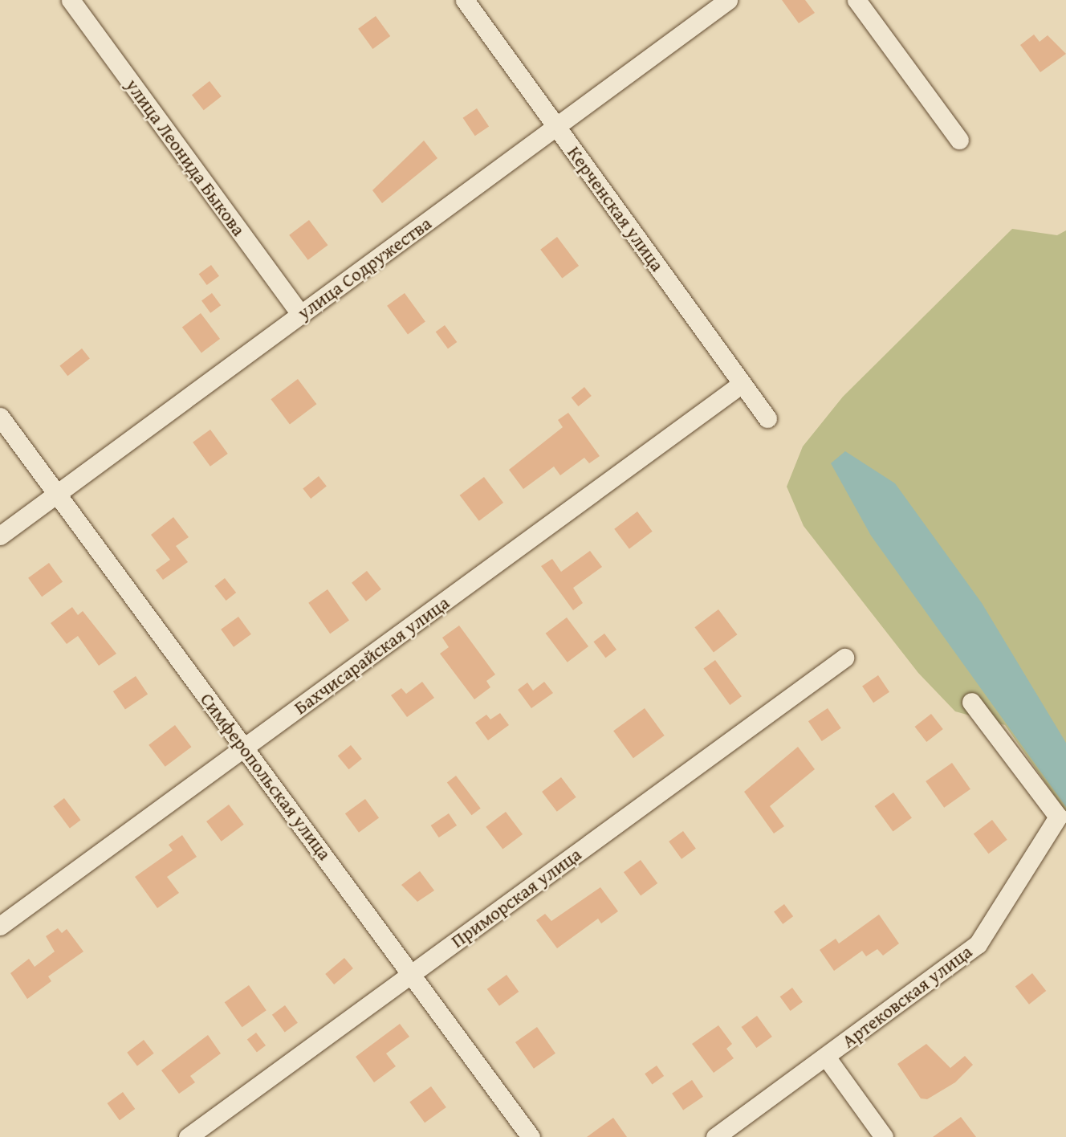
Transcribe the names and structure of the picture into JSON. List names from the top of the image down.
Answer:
{
  "streets": {
    "street": [
      "улица Леонида Быкова",
      "Керченская улица",
      "улица Содружества",
      "Бахчисарайская улица",
      "Симферопольская улица",
      "Приморская улица",
      "Артековская улица"
    ]
  },
  "crossings": [
    ["улица Леонида Быкова", "улица Содружества"],
    ["Керченская улица", "улица Содружества"],
    ["Керченская улица", "Бахчисарайская улица"],
    ["улица Содружества", "Симферопольская улица"],
    ["Бахчисарайская улица", "Симферопольская улица"],
    ["Симферопольская улица", "Приморская улица"]
  ]
}
